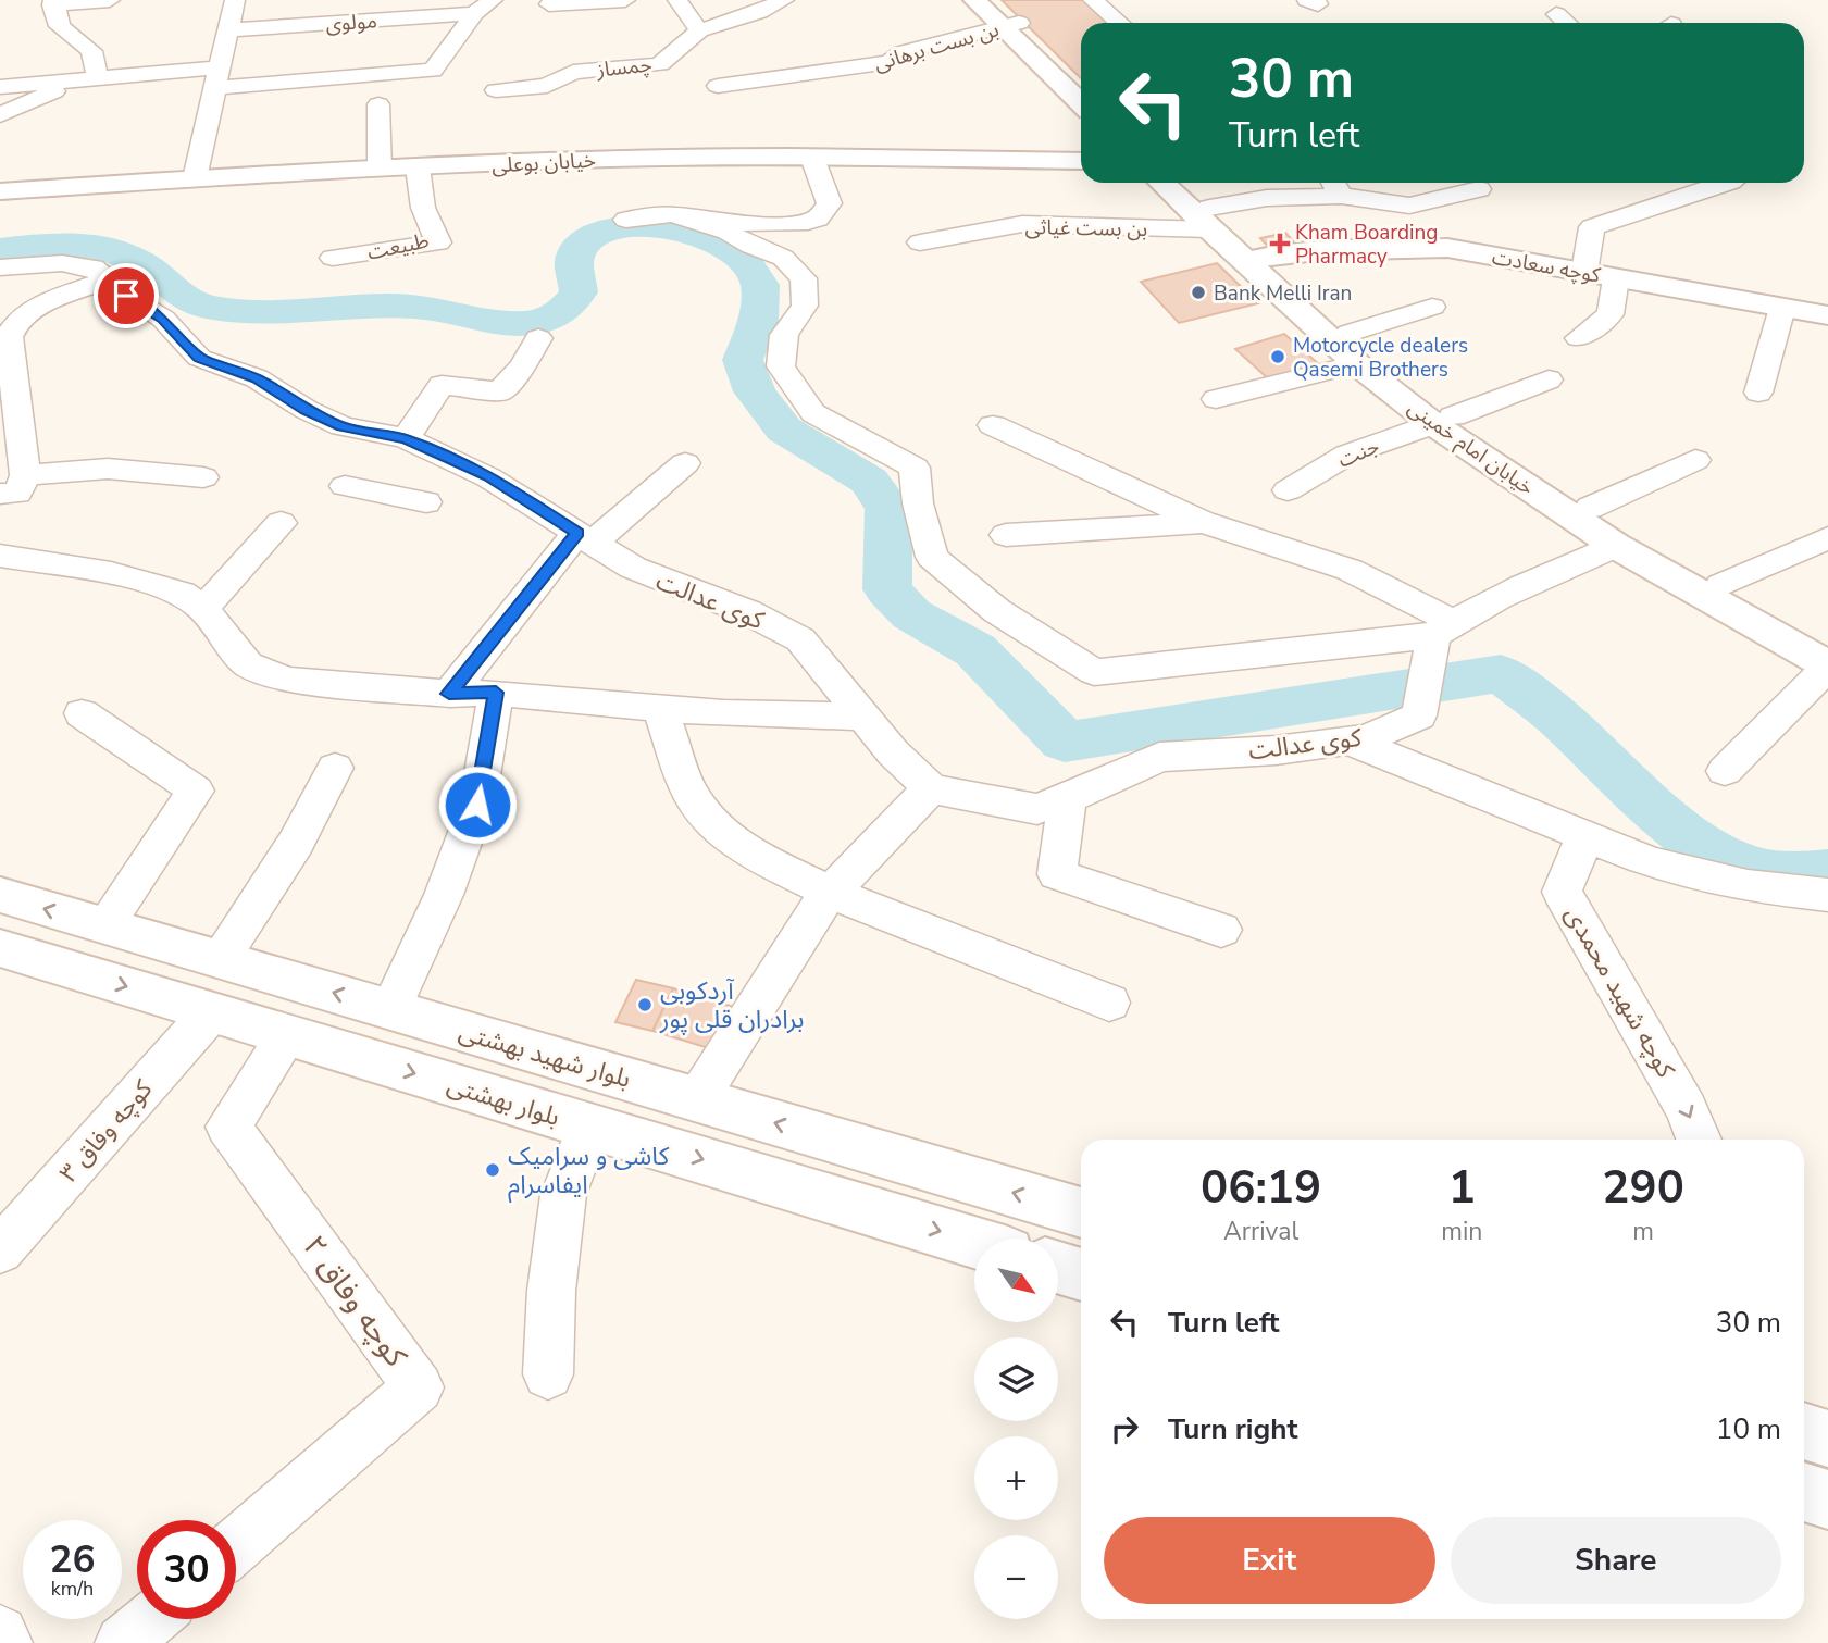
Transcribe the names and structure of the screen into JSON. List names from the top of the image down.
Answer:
{
  "streets": {
    "main road": [
      "خیابان بوعلی",
      "کوچه سعادت",
      "خیابان امام خمینی",
      "بلوار شهید بهشتی",
      "بلوار بهشتی"
    ],
    "street": [
      "مولوی",
      "بن بست برهانی",
      "چمساز",
      "بن بست غیاثی",
      "طبيعت",
      "جنت",
      "کوی عدالت",
      "کوچه شهید محمدی",
      "کوچه وفاق ۳",
      "کوچه وفاق ۲"
    ]
  },
  "crossings": [
    ["خیابان بوعلی", "طبيعت"],
    ["بن بست غیاثی", "خیابان امام خمینی"],
    ["کوچه سعادت", "خیابان امام خمینی"],
    ["خیابان امام خمینی", "جنت"],
    ["بلوار بهشتی", "کوچه وفاق ۳"],
    ["بلوار بهشتی", "کوچه وفاق ۲"]
  ],
  "one_way": ["کوچه شهید محمدی", "بلوار شهید بهشتی", "بلوار بهشتی"],
  "places": {
    "health": ["Kham Boarding Pharmacy"],
    "other": [
      "Bank Melli Iran",
      "Motorcycle dealers Qasemi Brothers",
      "آردکوبی برادران قلی پور",
      "کاشی و سرامیک ایفاسرام"
    ]
  },
  "north": "bottom right",
  "page": {
    "turn": ["30 m", "Turn left"],
    "eta": [
      "06:19",
      "Arrival",
      "1",
      "min",
      "290",
      "m"
    ],
    "map_buttons": ["+", "−"],
    "list": [
      {
        "name": "Turn left",
        "value": "30 m"
      },
      {
        "name": "Turn right",
        "value": "10 m"
      }
    ],
    "buttons": ["Exit", "Share"],
    "speed": "26 km/h",
    "limit": "30"
  }
}
